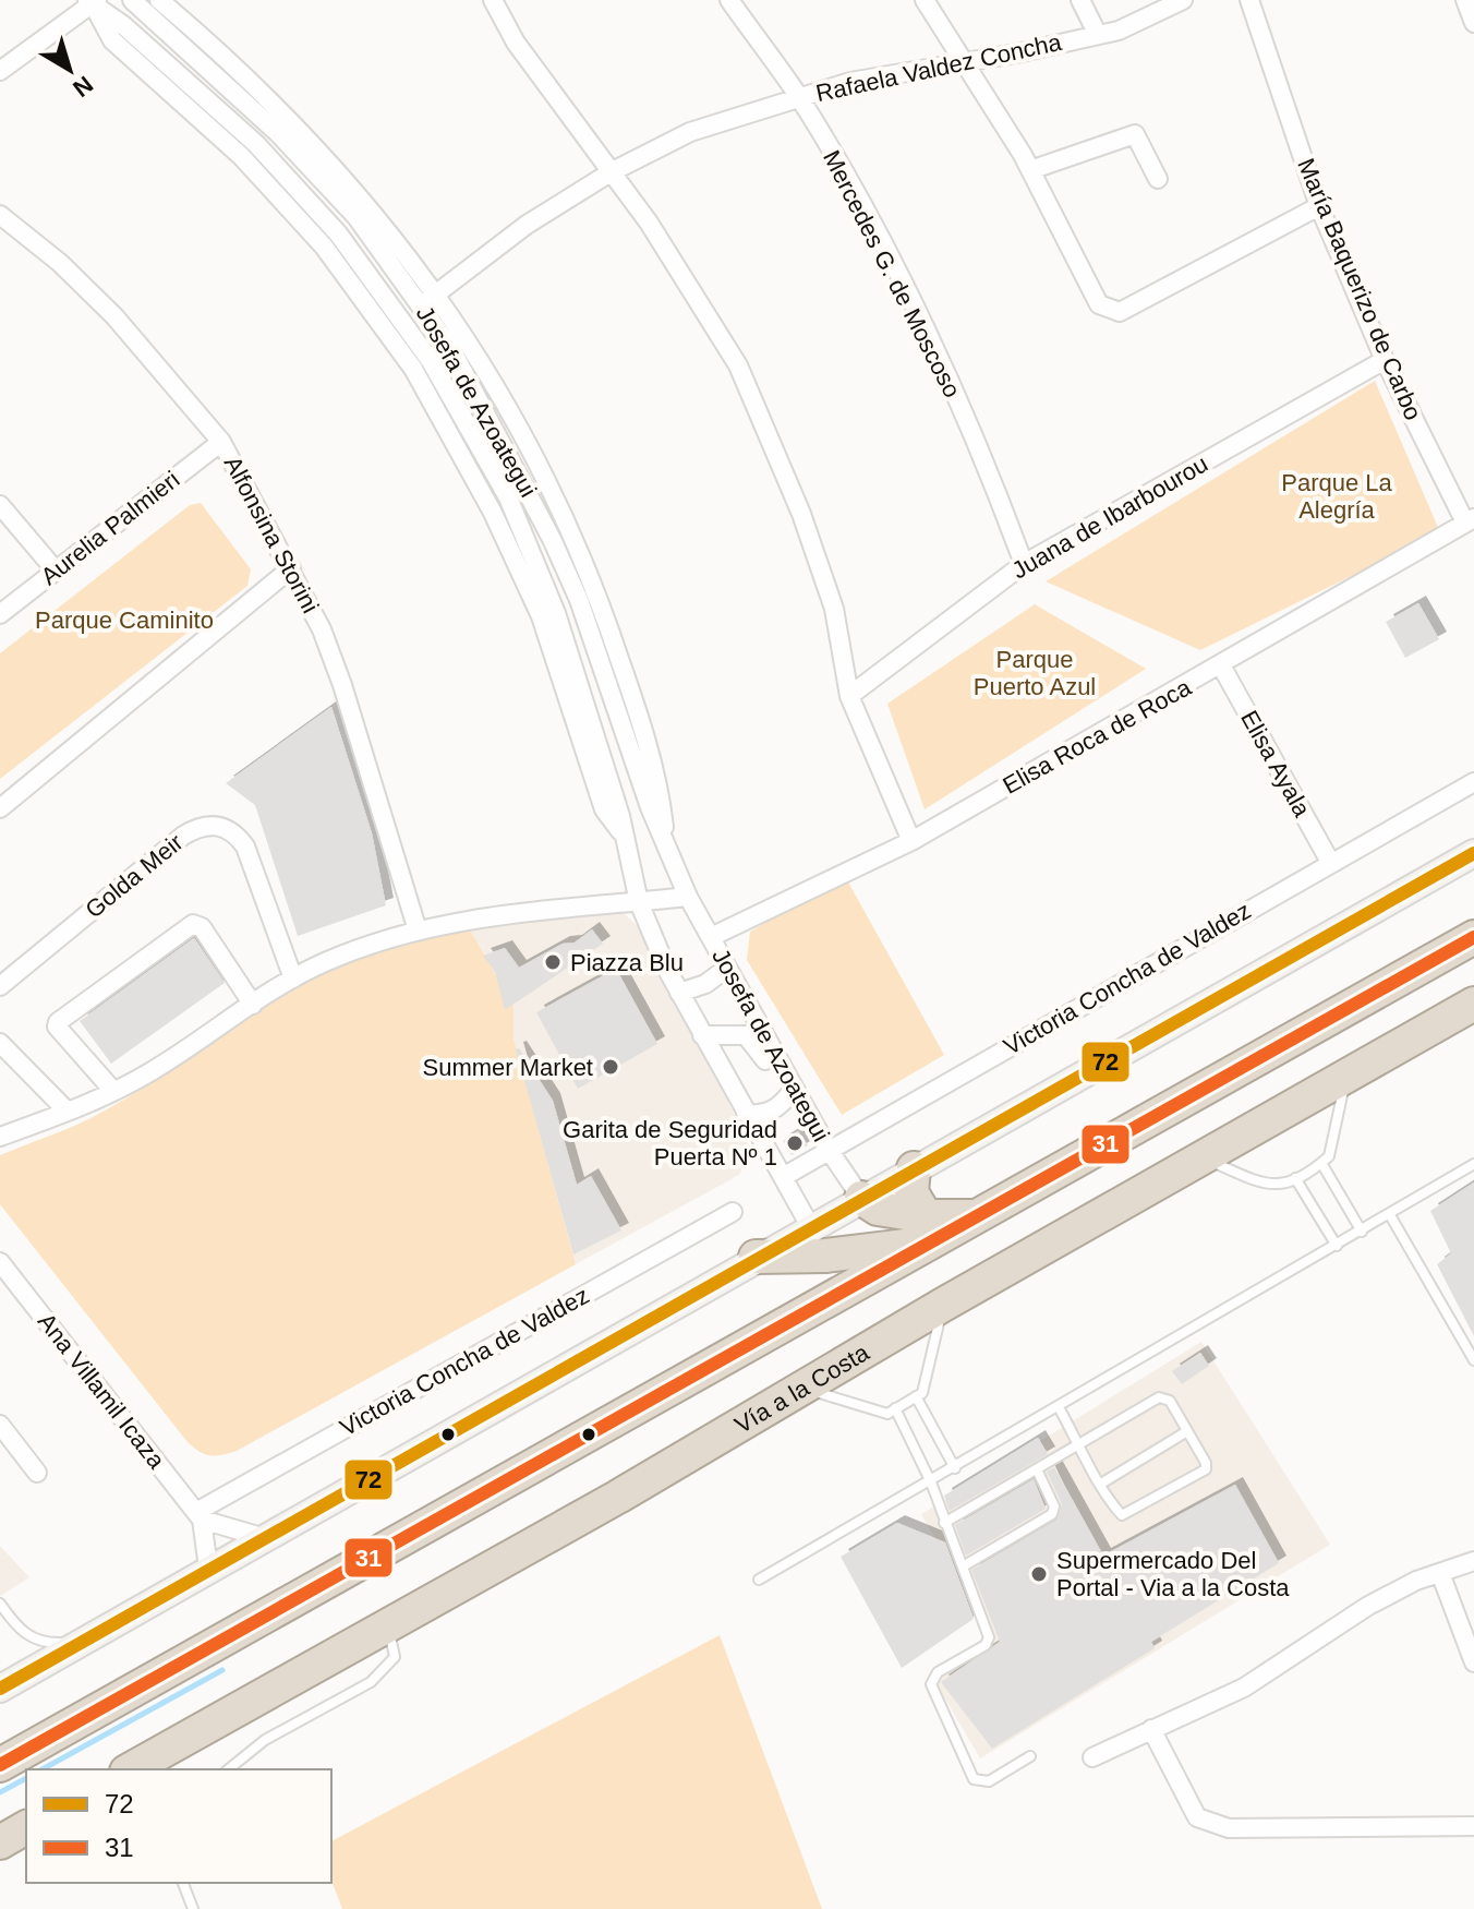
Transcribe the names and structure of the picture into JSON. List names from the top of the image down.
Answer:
{
  "streets": {
    "highway": ["Vía a la Costa"],
    "street": [
      "Rafaela Valdez Concha",
      "Mercedes G. de Moscoso",
      "María Baquerizo de Carbo",
      "Josefa de Azoategui",
      "Juana de Ibarbourou",
      "Aurelia Palmieri",
      "Alfonsina Storini",
      "Elisa Roca de Roca",
      "Elisa Ayala",
      "Golda Meir",
      "Victoria Concha de Valdez",
      "Ana Villamil Icaza"
    ]
  },
  "crossings": [
    ["Rafaela Valdez Concha", "Mercedes G. de Moscoso"],
    ["Rafaela Valdez Concha", "Josefa de Azoategui"],
    ["Mercedes G. de Moscoso", "Juana de Ibarbourou"],
    ["María Baquerizo de Carbo", "Juana de Ibarbourou"],
    ["María Baquerizo de Carbo", "Elisa Roca de Roca"],
    ["Josefa de Azoategui", "Elisa Roca de Roca"],
    ["Josefa de Azoategui", "Victoria Concha de Valdez"],
    ["Aurelia Palmieri", "Alfonsina Storini"],
    ["Elisa Roca de Roca", "Elisa Ayala"],
    ["Elisa Ayala", "Victoria Concha de Valdez"],
    ["Victoria Concha de Valdez", "Ana Villamil Icaza"]
  ],
  "parks": ["Parque La Alegría", "Parque Caminito", "Parque Puerto Azul"],
  "places": [
    "Piazza Blu",
    "Summer Market",
    "Garita de Seguridad Puerta Nº 1",
    "Supermercado Del Portal - Via a la Costa"
  ],
  "lines": ["transit line 72", "transit line 31"],
  "legend": ["72", "31"],
  "north": "bottom right"
}
